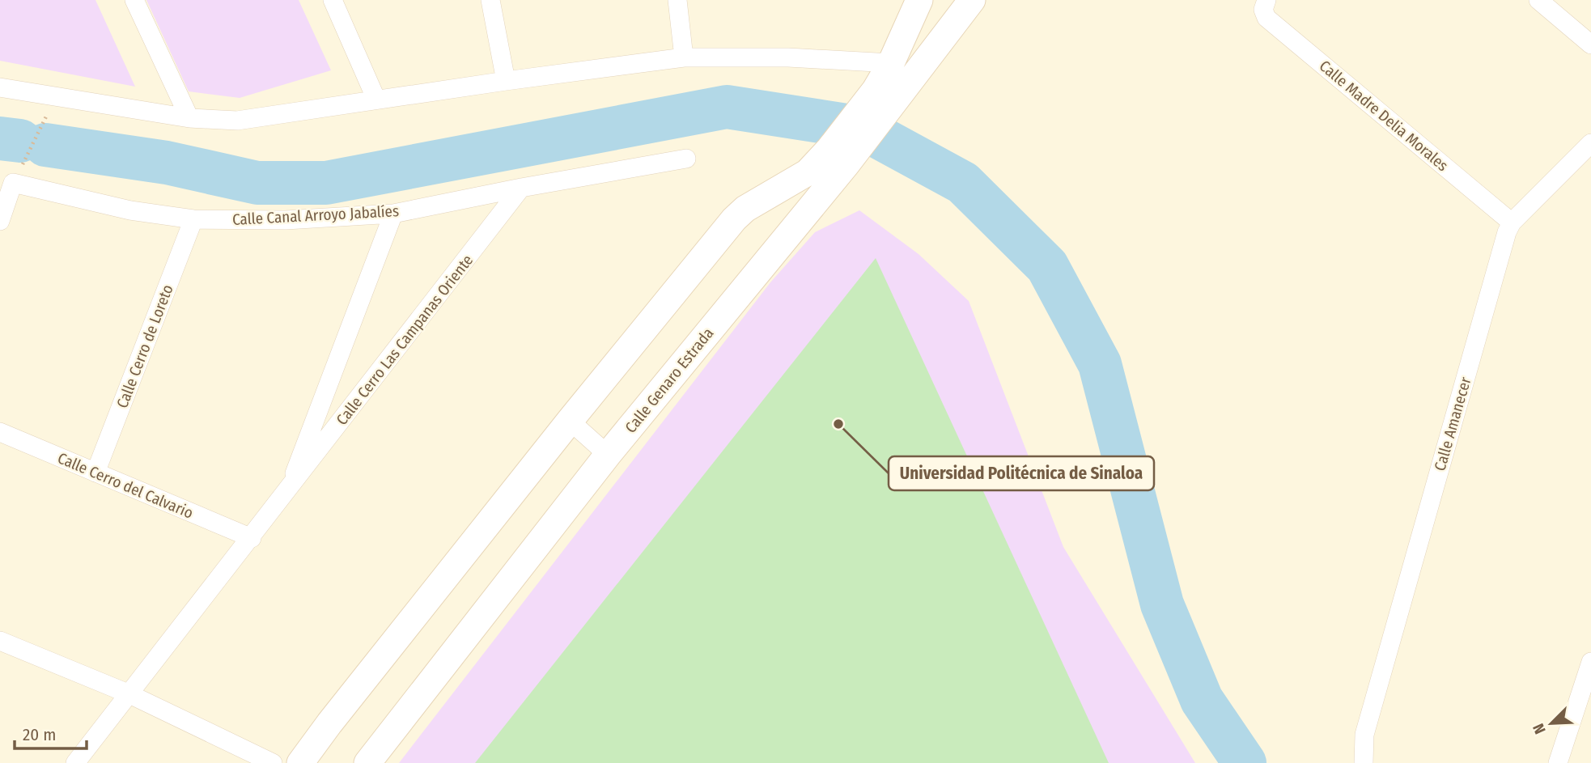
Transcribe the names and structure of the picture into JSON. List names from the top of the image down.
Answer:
{
  "streets": {
    "street": [
      "Calle Madre Delia Morales",
      "Calle Canal Arroyo Jabalíes",
      "Calle Cerro Las Campanas Oriente",
      "Calle Cerro de Loreto",
      "Calle Genaro Estrada",
      "Calle Amanecer",
      "Calle Cerro del Calvario"
    ]
  },
  "crossings": [
    ["Calle Madre Delia Morales", "Calle Amanecer"],
    ["Calle Canal Arroyo Jabalíes", "Calle Cerro Las Campanas Oriente"],
    ["Calle Canal Arroyo Jabalíes", "Calle Cerro de Loreto"],
    ["Calle Cerro Las Campanas Oriente", "Calle Cerro del Calvario"],
    ["Calle Cerro de Loreto", "Calle Cerro del Calvario"]
  ],
  "places": ["Universidad Politécnica de Sinaloa"],
  "scale_bar": "20 m",
  "north": "bottom left"
}
